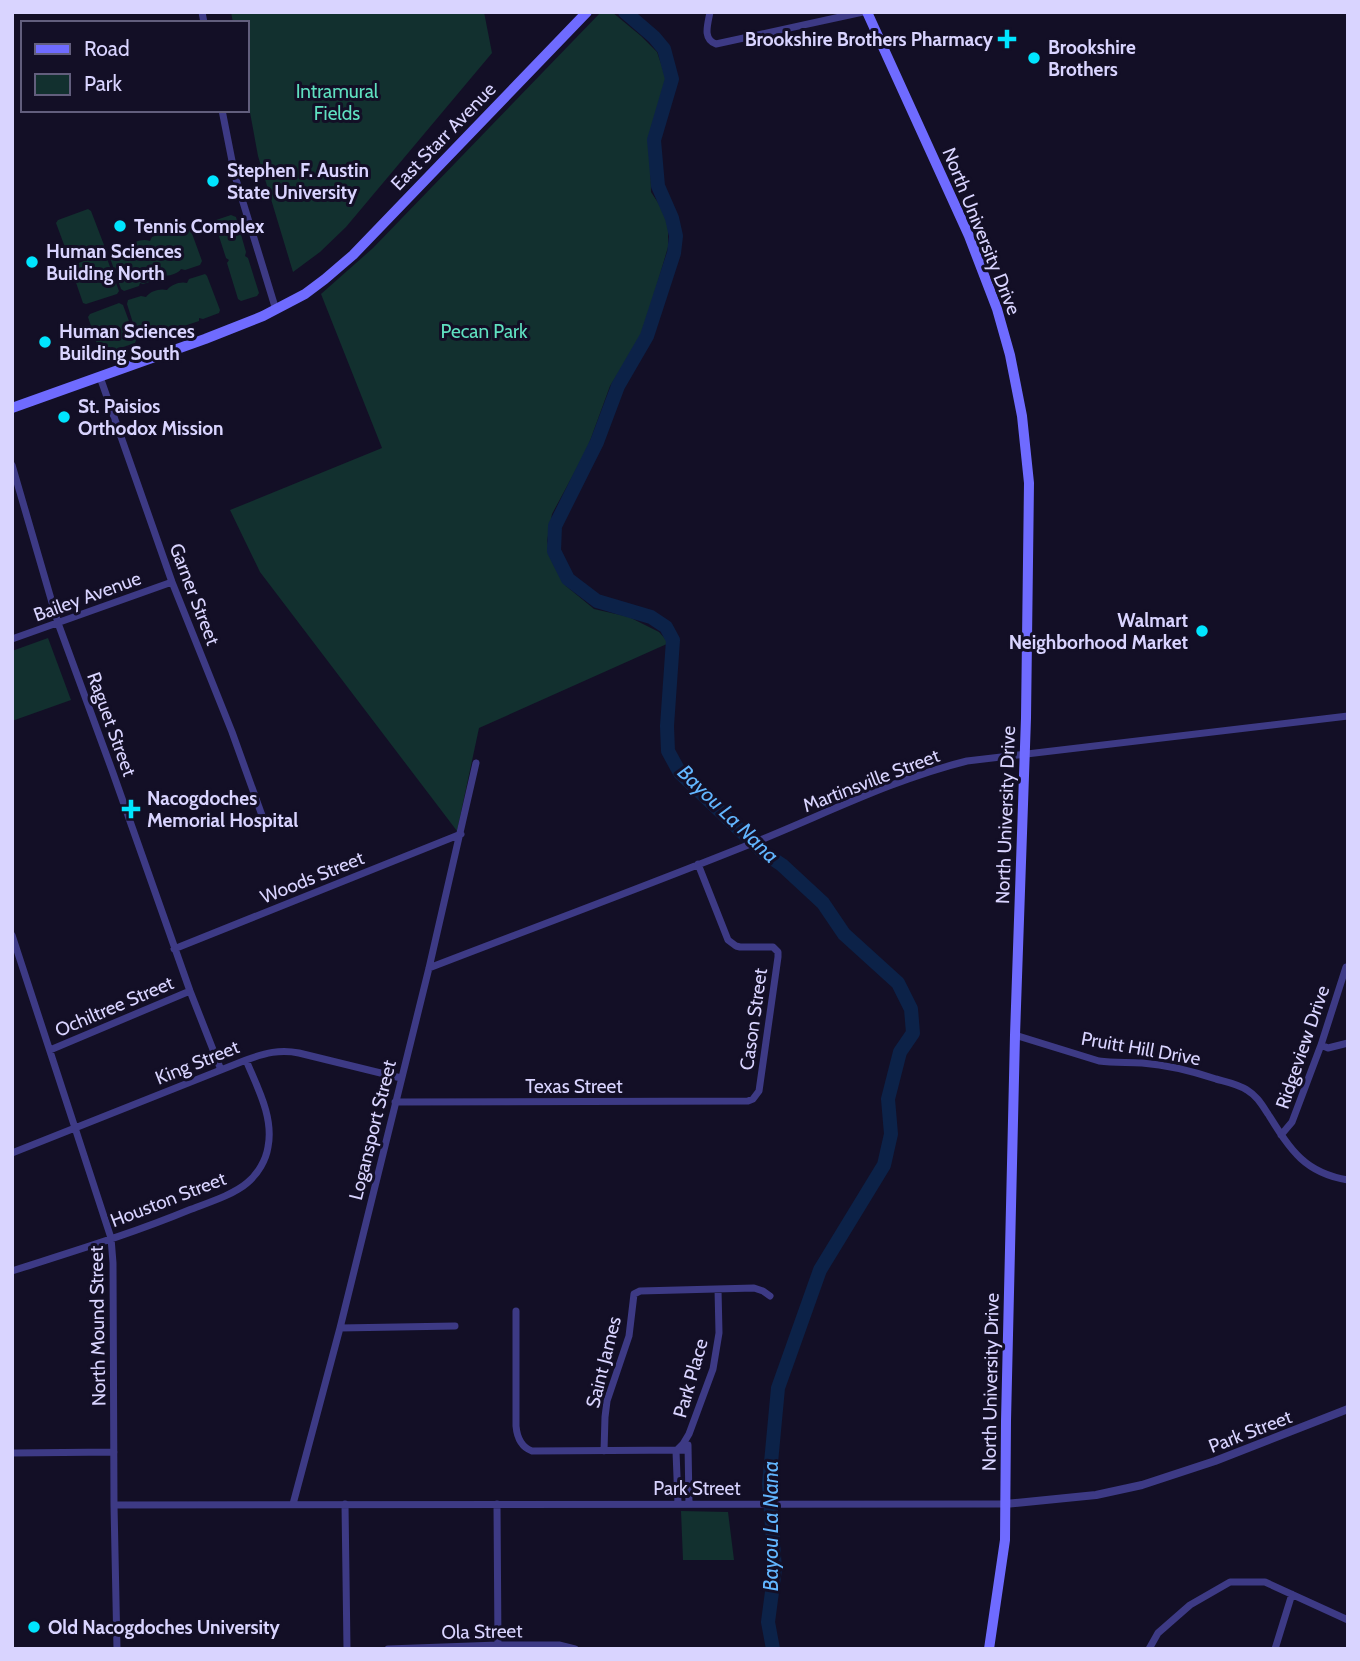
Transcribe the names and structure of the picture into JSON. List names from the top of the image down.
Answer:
{
  "streets": {
    "main road": ["East Starr Avenue", "North University Drive"],
    "street": [
      "Garner Street",
      "Bailey Avenue",
      "Raguet Street",
      "Martinsville Street",
      "Woods Street",
      "Ochiltree Street",
      "Cason Street",
      "Ridgeview Drive",
      "Pruitt Hill Drive",
      "King Street",
      "Texas Street",
      "Logansport Street",
      "Houston Street",
      "North Mound Street",
      "Saint James",
      "Park Place",
      "Park Street",
      "Ola Street"
    ]
  },
  "crossings": [
    ["East Starr Avenue", "Garner Street"],
    ["North University Drive", "Martinsville Street"],
    ["North University Drive", "Pruitt Hill Drive"],
    ["North University Drive", "Park Street"],
    ["Garner Street", "Bailey Avenue"],
    ["Bailey Avenue", "Raguet Street"],
    ["Raguet Street", "Woods Street"],
    ["Raguet Street", "Ochiltree Street"],
    ["Raguet Street", "King Street"],
    ["Martinsville Street", "Cason Street"],
    ["Martinsville Street", "Logansport Street"],
    ["Woods Street", "Logansport Street"],
    ["Ochiltree Street", "North Mound Street"],
    ["Cason Street", "Texas Street"],
    ["Ridgeview Drive", "Pruitt Hill Drive"],
    ["King Street", "Logansport Street"],
    ["King Street", "Houston Street"],
    ["King Street", "North Mound Street"],
    ["Texas Street", "Logansport Street"],
    ["Logansport Street", "Park Street"],
    ["Houston Street", "North Mound Street"],
    ["North Mound Street", "Park Street"],
    ["Saint James", "Park Place"],
    ["Park Place", "Park Street"]
  ],
  "water": ["Bayou La Nana"],
  "parks": ["Intramural Fields", "Pecan Park"],
  "places": {
    "health": ["Brookshire Brothers Pharmacy", "Nacogdoches Memorial Hospital"],
    "other": [
      "Brookshire Brothers",
      "Stephen F. Austin State University",
      "Tennis Complex",
      "Human Sciences Building North",
      "Human Sciences Building South",
      "St. Paisios Orthodox Mission",
      "Walmart Neighborhood Market",
      "Old Nacogdoches University"
    ]
  },
  "legend": ["Road", "Park"]
}
